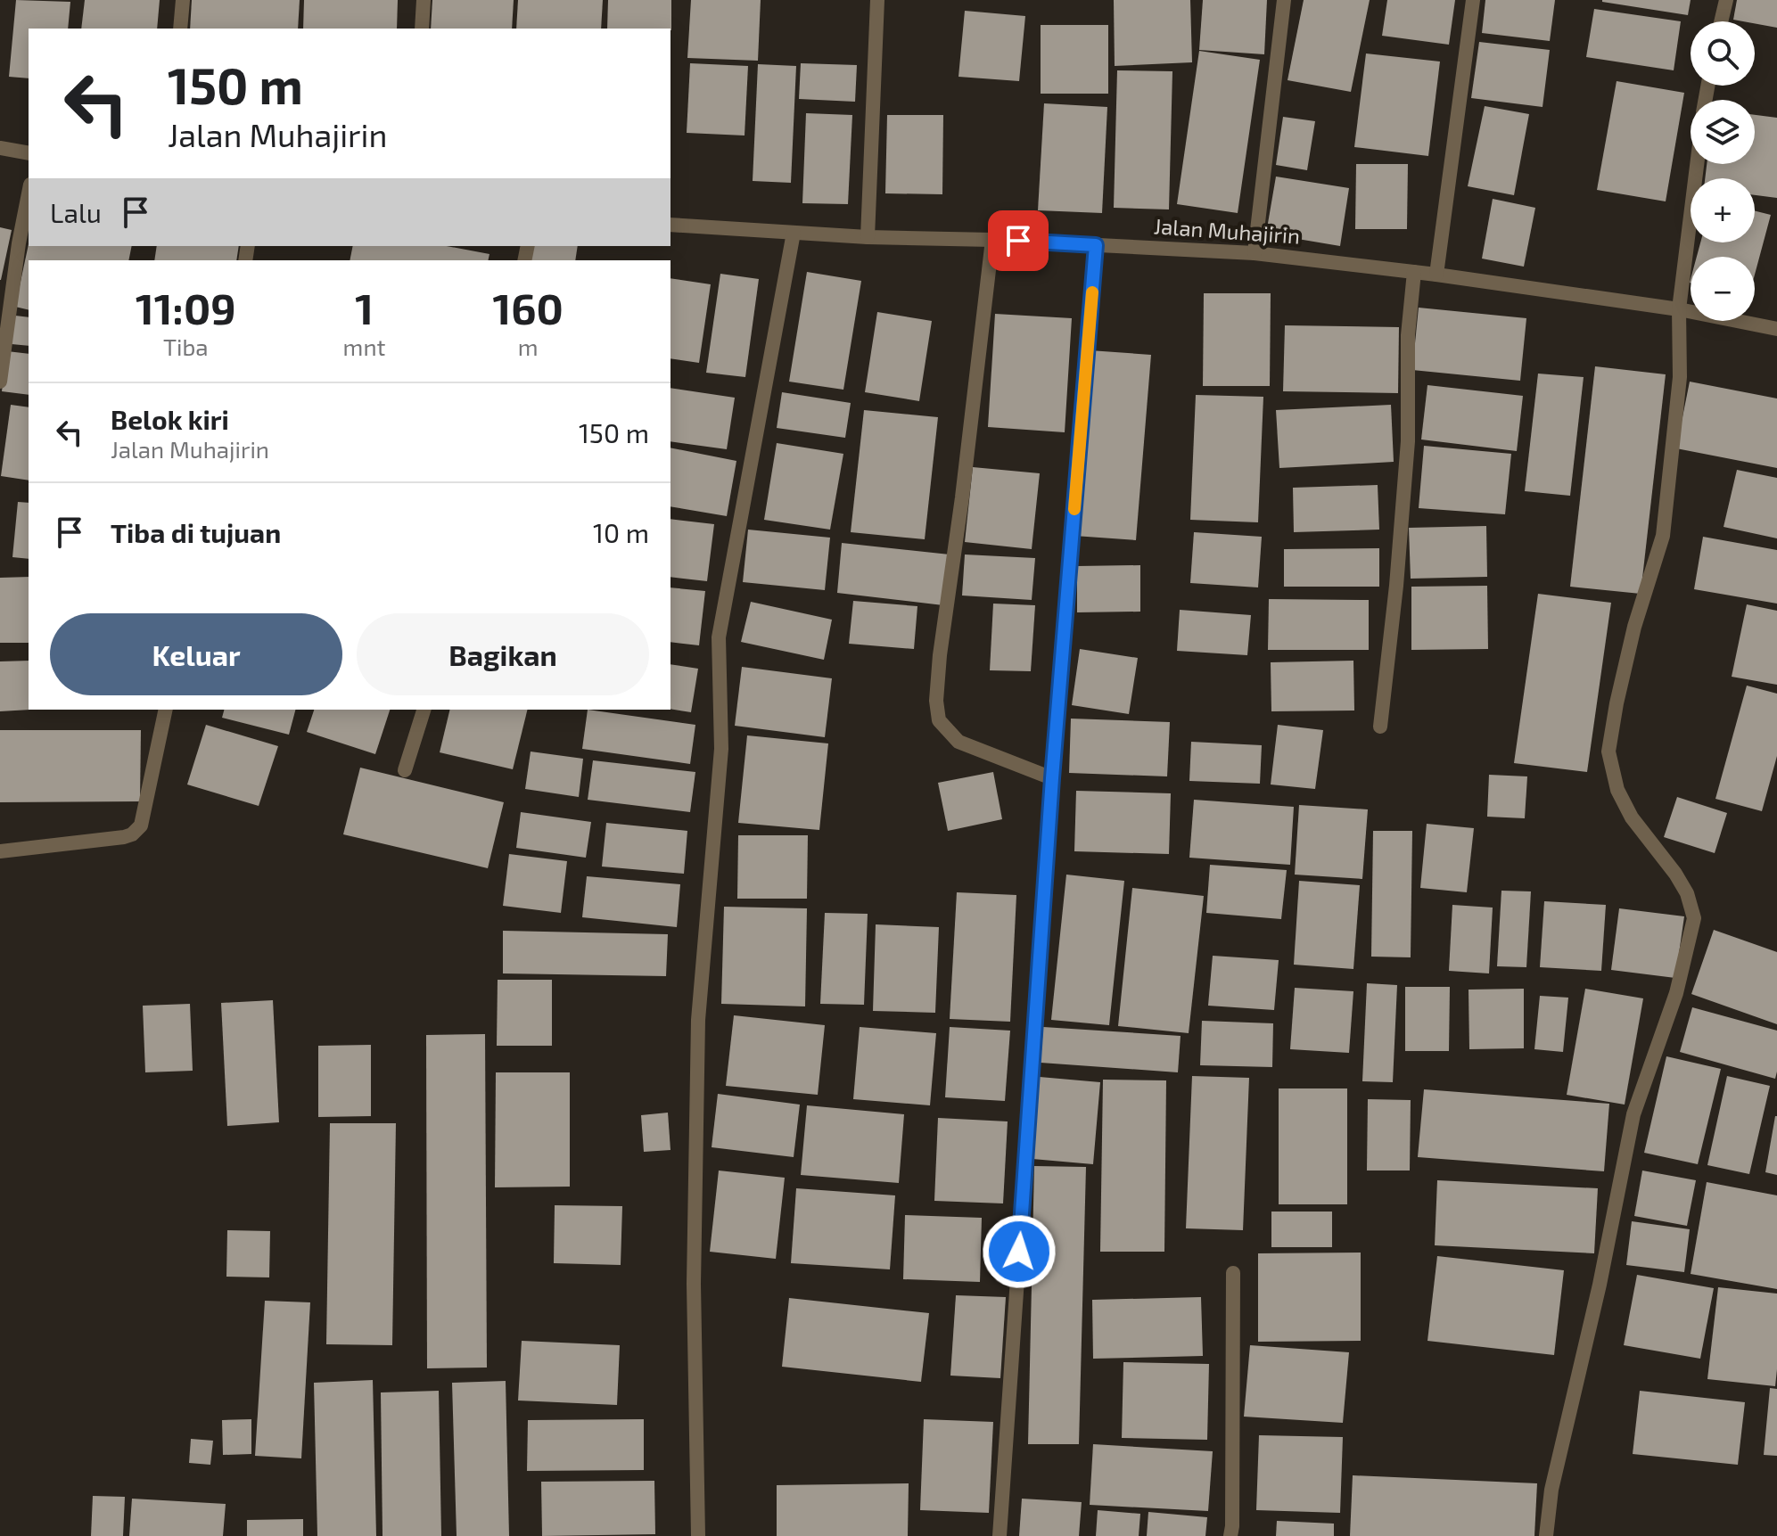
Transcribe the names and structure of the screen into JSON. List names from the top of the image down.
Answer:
{
  "streets": {
    "street": ["Jalan Muhajirin"]
  },
  "page": {
    "map_buttons": ["+", "−"],
    "turn": ["150 m", "Jalan Muhajirin"],
    "then": "Lalu",
    "eta": [
      "11:09",
      "Tiba",
      "1",
      "mnt",
      "160",
      "m"
    ],
    "list": [
      {
        "name": "Belok kiri",
        "note": "Jalan Muhajirin",
        "value": "150 m"
      },
      {
        "name": "Tiba di tujuan",
        "value": "10 m"
      }
    ],
    "buttons": ["Keluar", "Bagikan"]
  }
}
